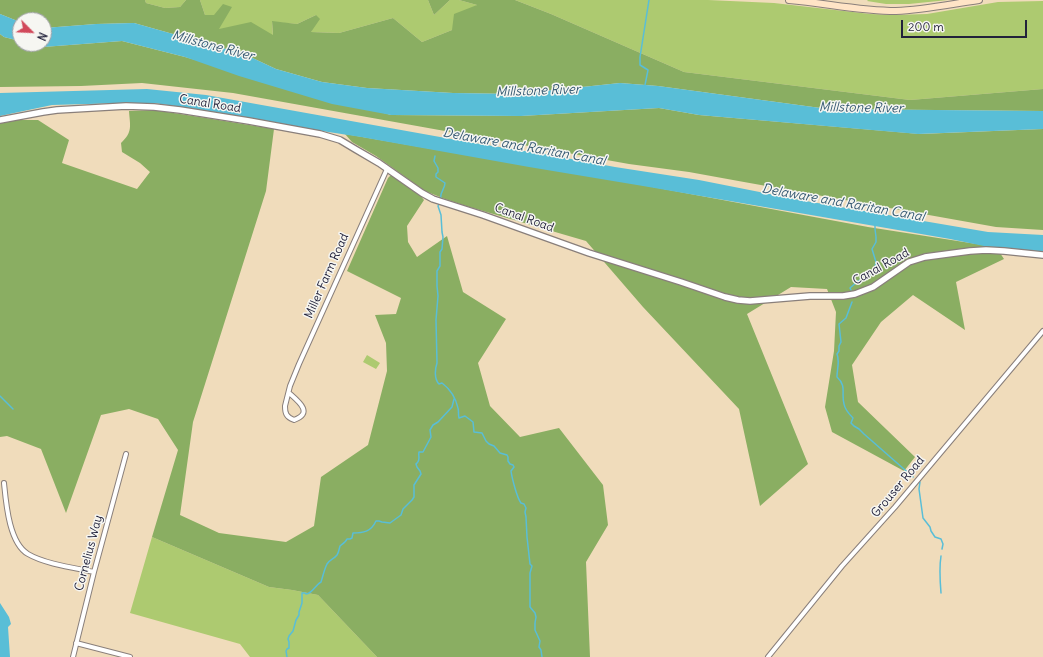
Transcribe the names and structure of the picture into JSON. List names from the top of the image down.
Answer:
{
  "streets": {
    "street": [
      "Canal Road",
      "Miller Farm Road",
      "Grouser Road",
      "Cornelius Way"
    ]
  },
  "crossings": [
    ["Canal Road", "Miller Farm Road"]
  ],
  "water": ["Millstone River", "Delaware and Raritan Canal"],
  "scale_bar": "200 m",
  "north": "bottom right"
}
